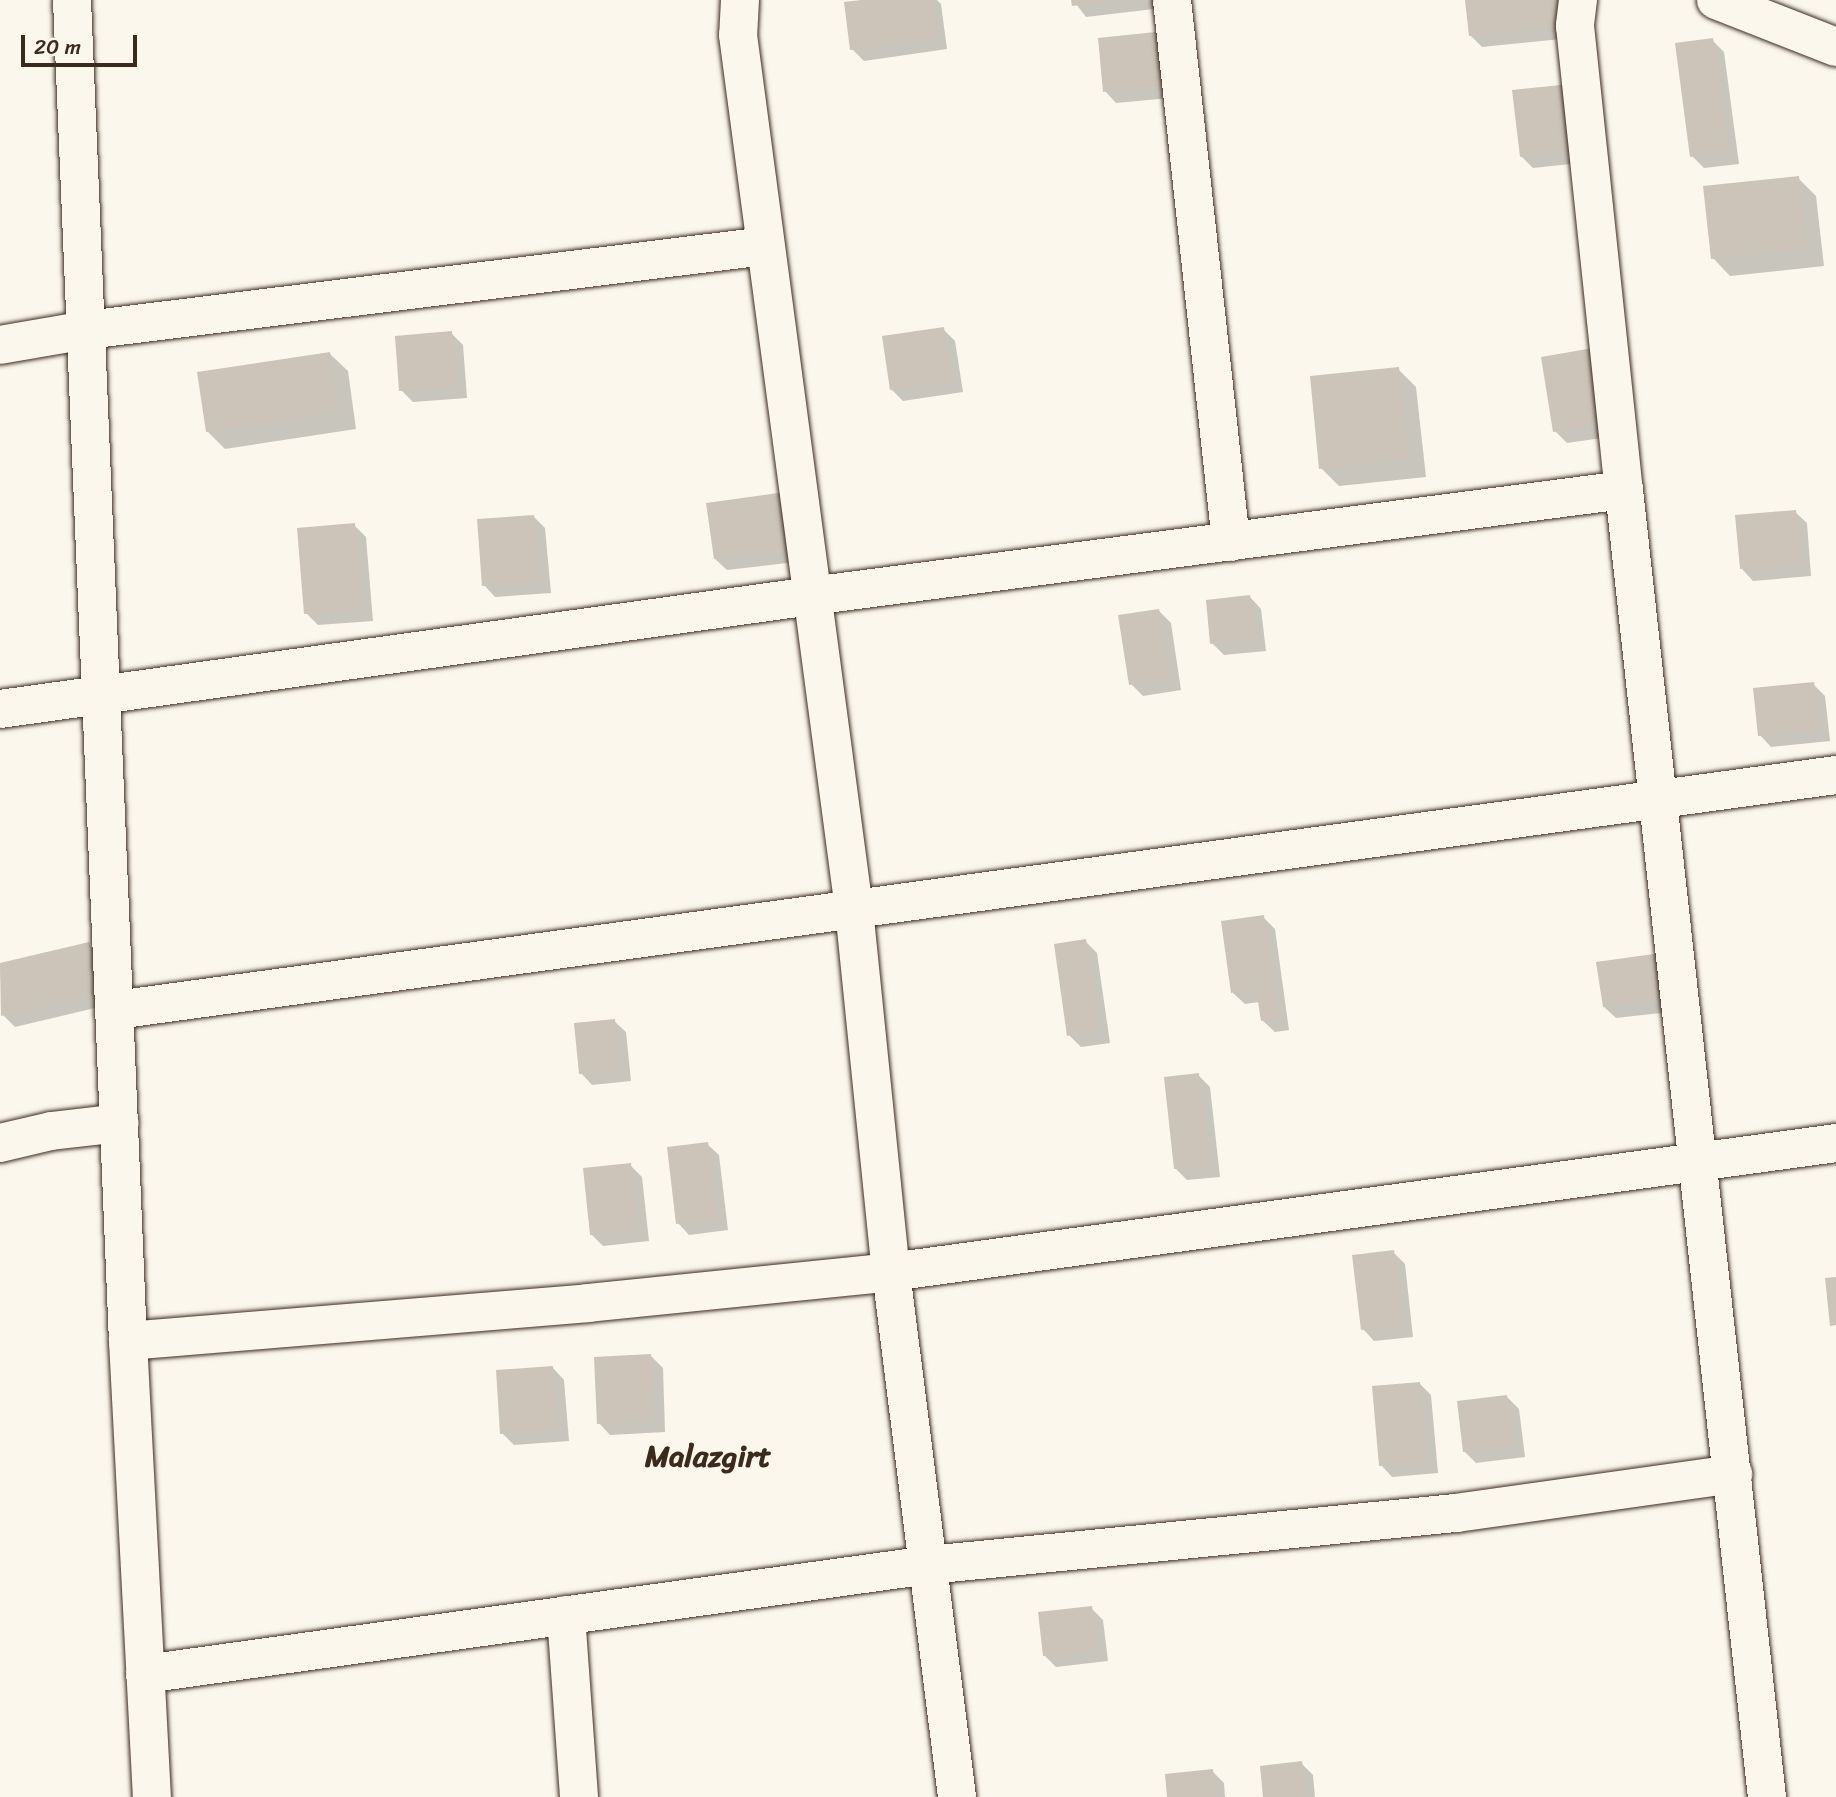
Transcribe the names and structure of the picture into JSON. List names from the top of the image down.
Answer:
{
  "districts": ["Malazgirt"],
  "scale_bar": "20 m"
}
